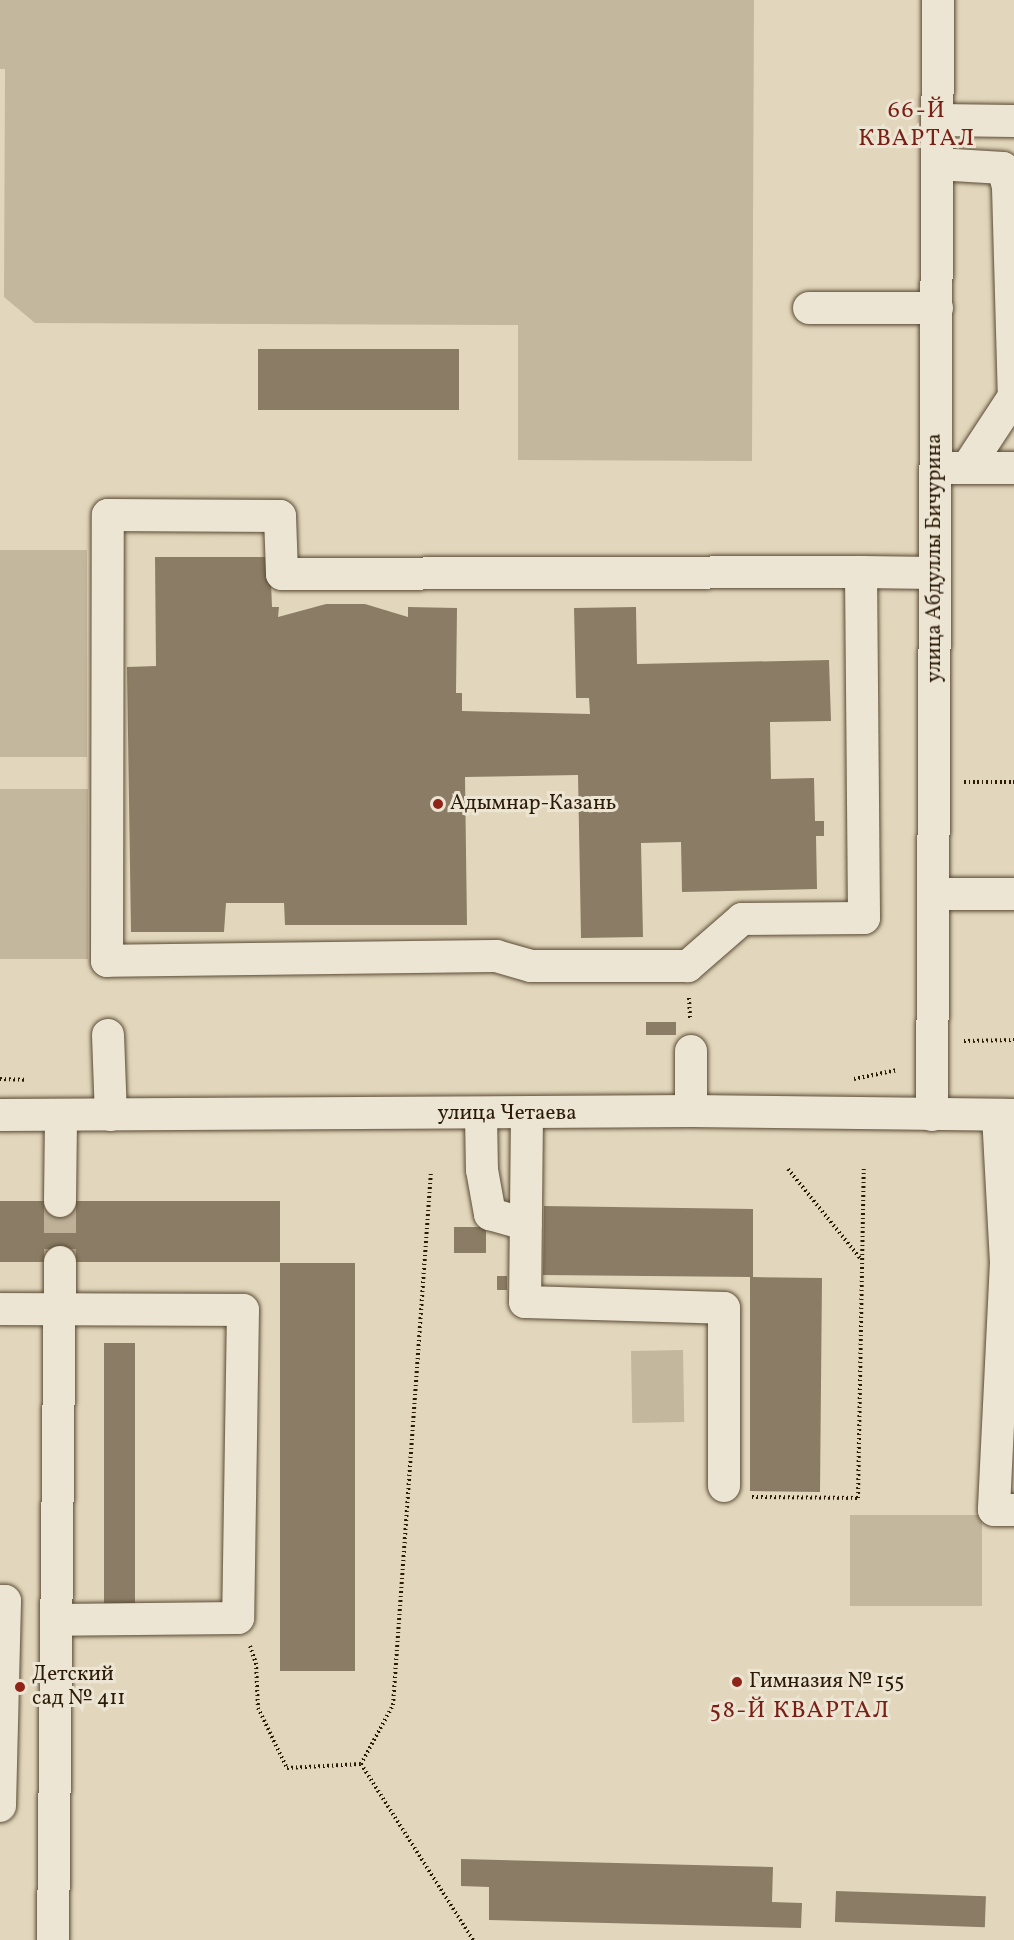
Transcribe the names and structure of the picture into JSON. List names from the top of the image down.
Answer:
{
  "streets": {
    "street": ["улица Абдуллы Бичурина", "улица Четаева"]
  },
  "crossings": [
    ["улица Абдуллы Бичурина", "улица Четаева"]
  ],
  "districts": ["66-Й КВАРТАЛ", "58-Й КВАРТАЛ"],
  "places": ["Адымнар-Казань", "Гимназия № 155", "Детский сад № 411"]
}
